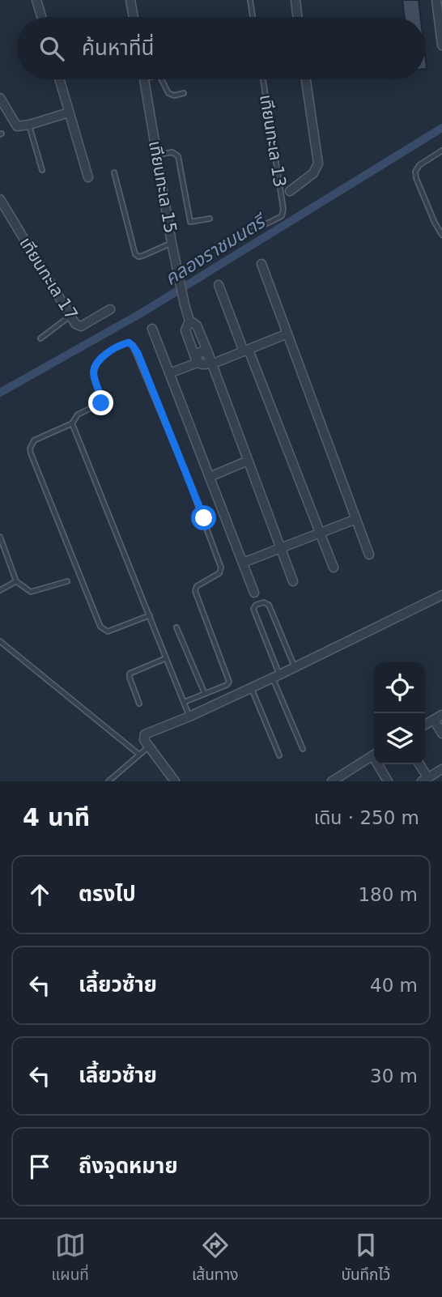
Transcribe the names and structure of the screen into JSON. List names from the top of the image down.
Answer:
{
  "streets": {
    "street": ["เทียนทะเล 15", "เทียนทะเล 17"],
    "lane": ["เทียนทะเล 13"]
  },
  "water": ["คลองราชมนตรี"],
  "page": {
    "search": "ค้นหาที่นี่",
    "heading": ["4 นาที", "เดิน · 250 m"],
    "list": [
      ["ตรงไป", "180 m"],
      ["เลี้ยวซ้าย", "40 m"],
      ["เลี้ยวซ้าย", "30 m"],
      "ถึงจุดหมาย"
    ],
    "nav": ["แผนที่", "เส้นทาง", "บันทึกไว้"]
  }
}
